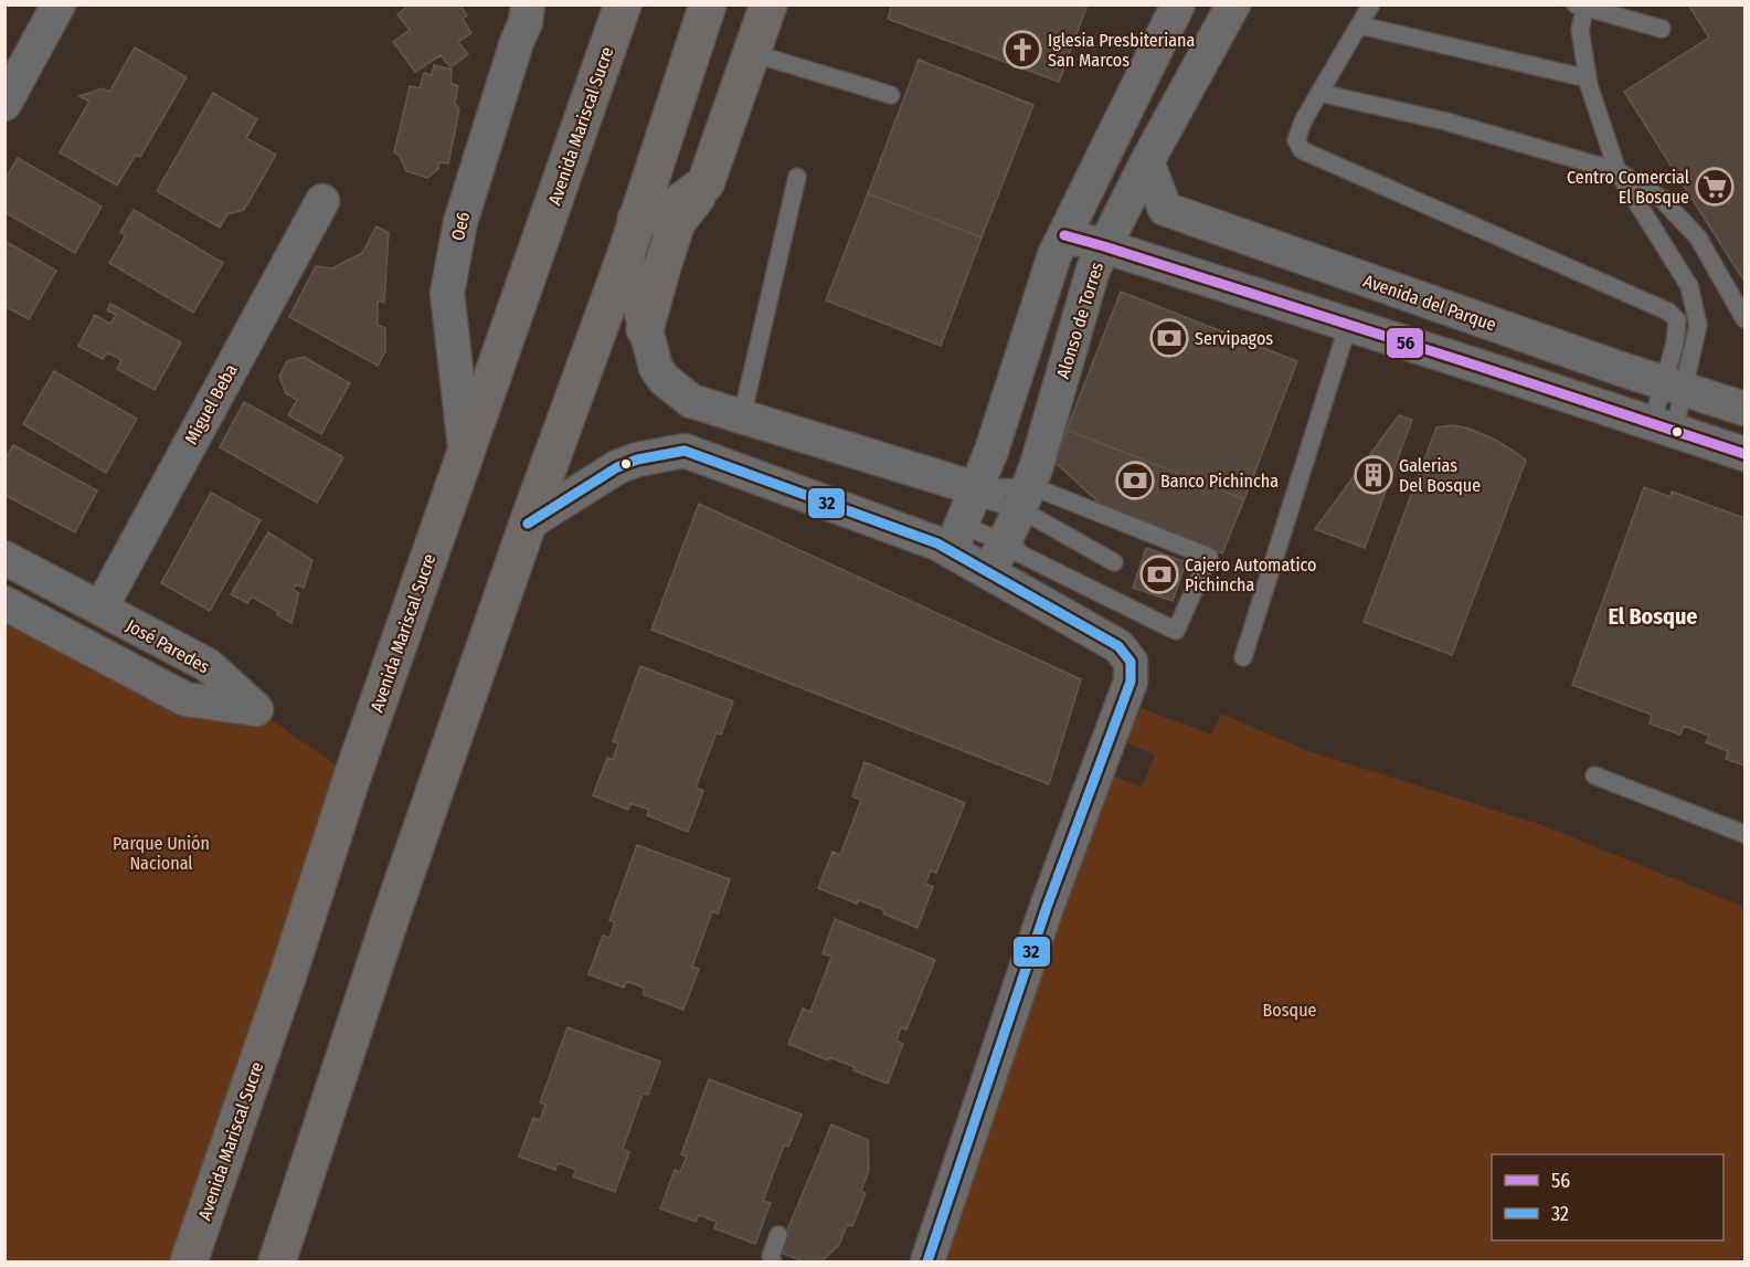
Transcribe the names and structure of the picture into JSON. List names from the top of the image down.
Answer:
{
  "streets": {
    "main road": ["Avenida Mariscal Sucre"],
    "street": [
      "Oe6",
      "Avenida del Parque",
      "Alonso de Torres",
      "Miguel Beba",
      "José Paredes"
    ]
  },
  "crossings": [
    ["Avenida Mariscal Sucre", "Oe6"],
    ["Avenida del Parque", "Alonso de Torres"],
    ["Miguel Beba", "José Paredes"]
  ],
  "districts": ["El Bosque"],
  "parks": ["Parque Unión Nacional", "Bosque"],
  "places": {
    "church": ["Iglesia Presbiteriana San Marcos"],
    "supermarket": ["Centro Comercial El Bosque"],
    "bank": ["Servipagos", "Banco Pichincha", "Cajero Automatico Pichincha"],
    "building": ["Galerias Del Bosque"]
  },
  "lines": ["transit line 56", "transit line 32"],
  "legend": ["56", "32"]
}
